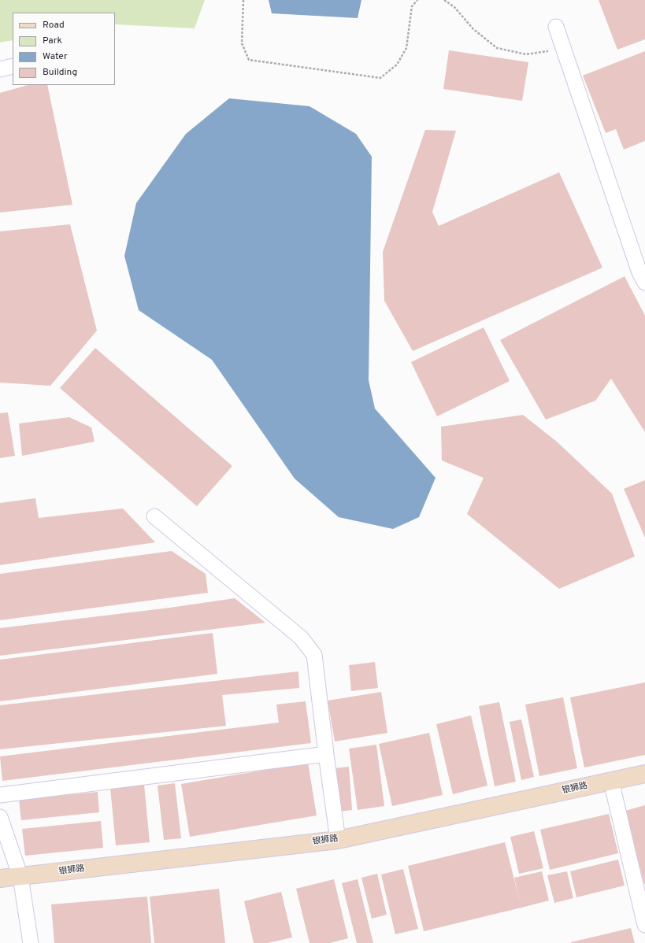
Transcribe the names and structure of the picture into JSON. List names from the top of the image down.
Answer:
{
  "streets": {
    "main road": ["银狮路"]
  },
  "legend": [
    "Road",
    "Park",
    "Water",
    "Building"
  ]
}
